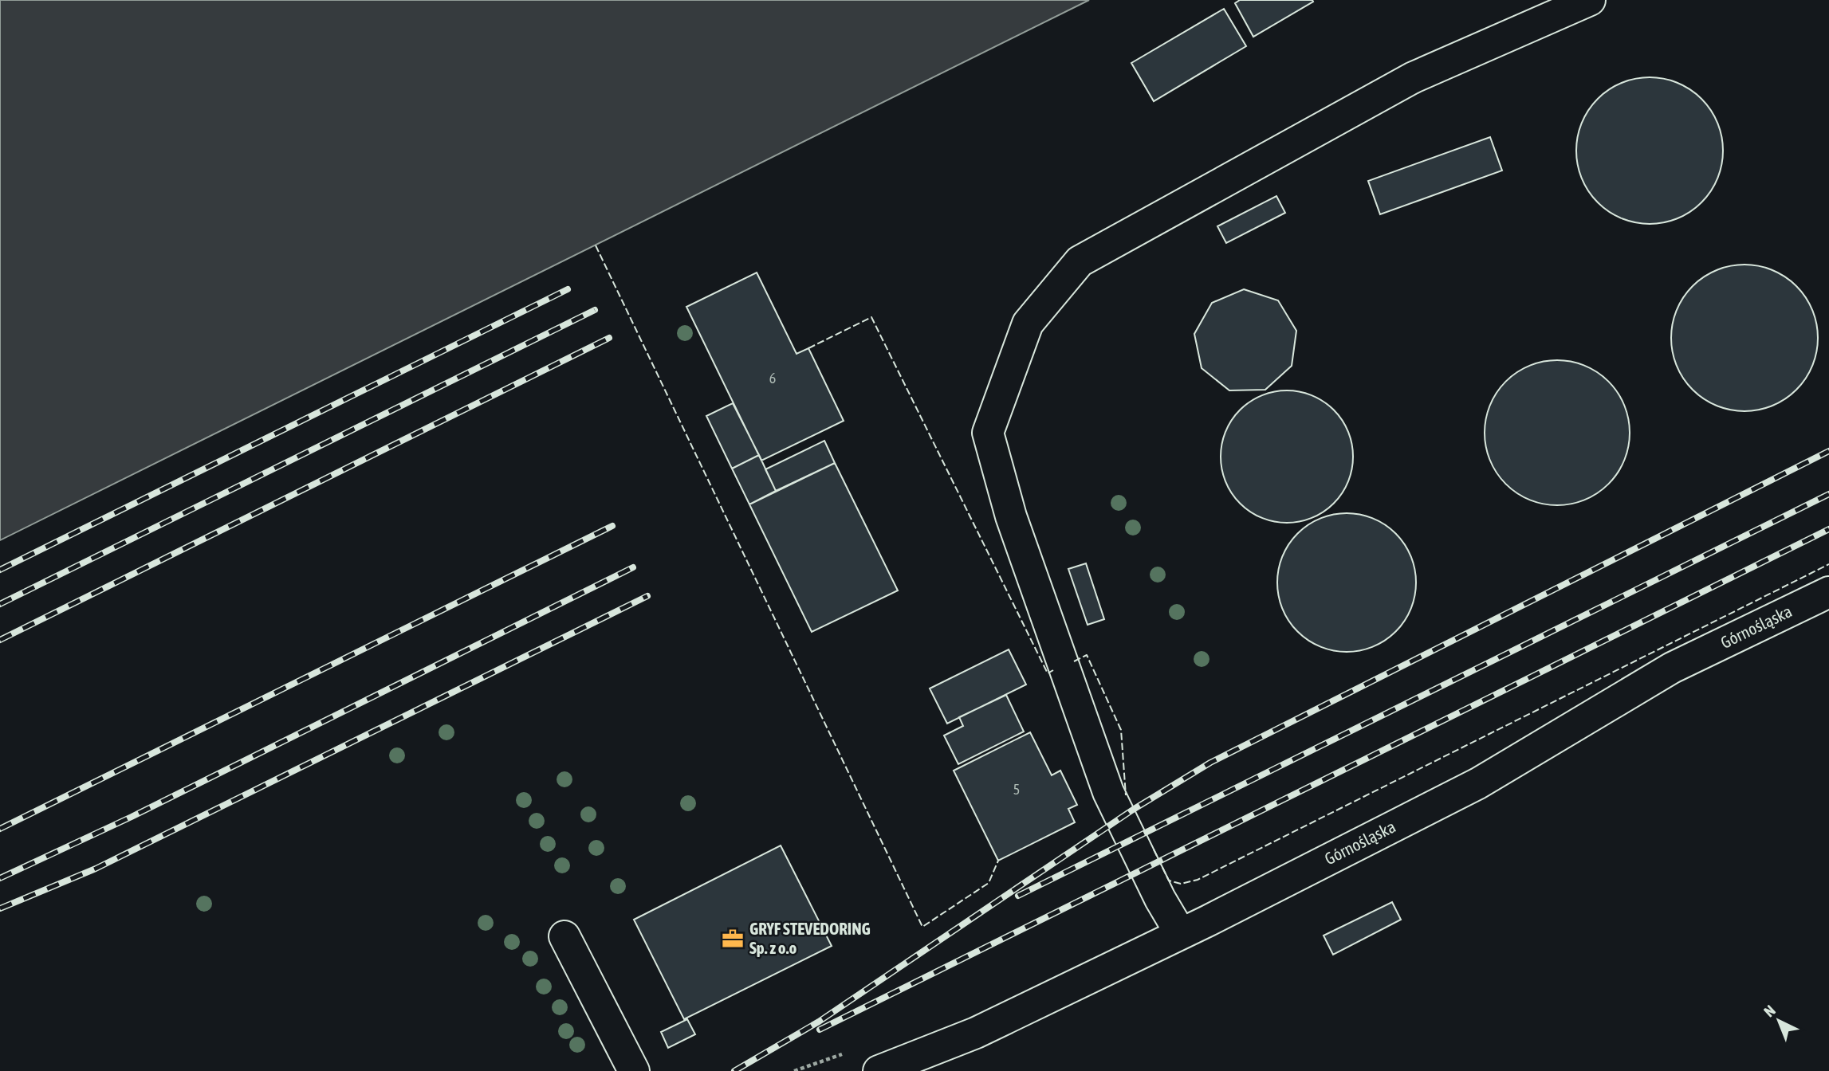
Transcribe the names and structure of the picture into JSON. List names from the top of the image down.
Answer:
{
  "streets": {
    "lane": ["Górnośląska"]
  },
  "places": {
    "office": ["GRYF STEVEDORING Sp. z o.o"]
  },
  "house_numbers": ["6", "5"],
  "north": "top left"
}
